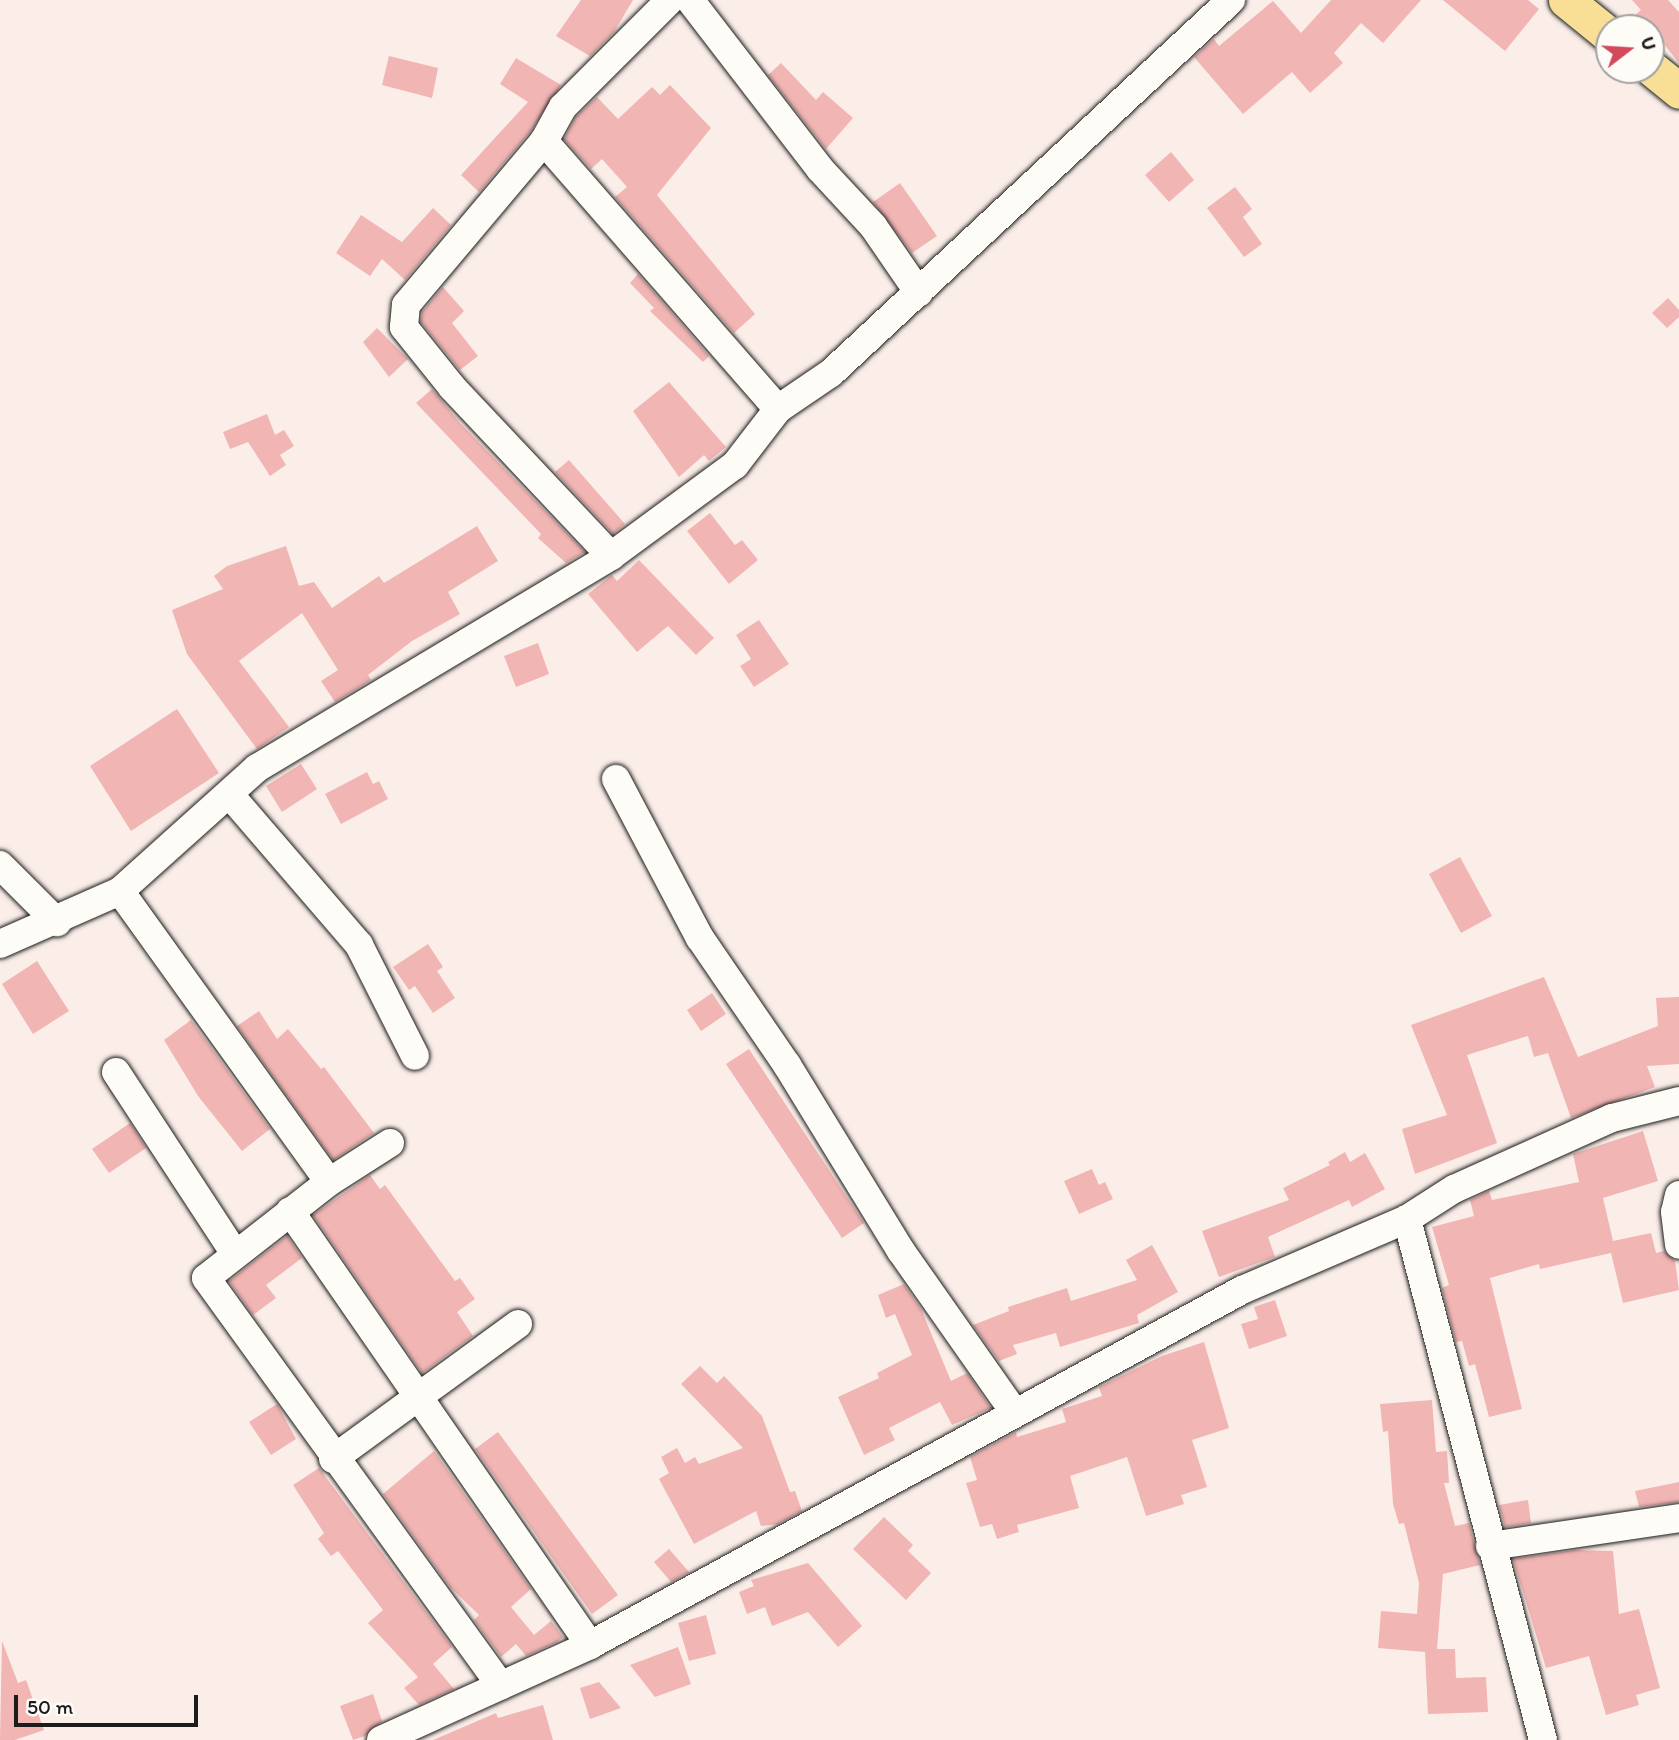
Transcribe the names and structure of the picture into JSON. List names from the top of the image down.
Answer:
{
  "scale_bar": "50 m",
  "north": "right"
}
